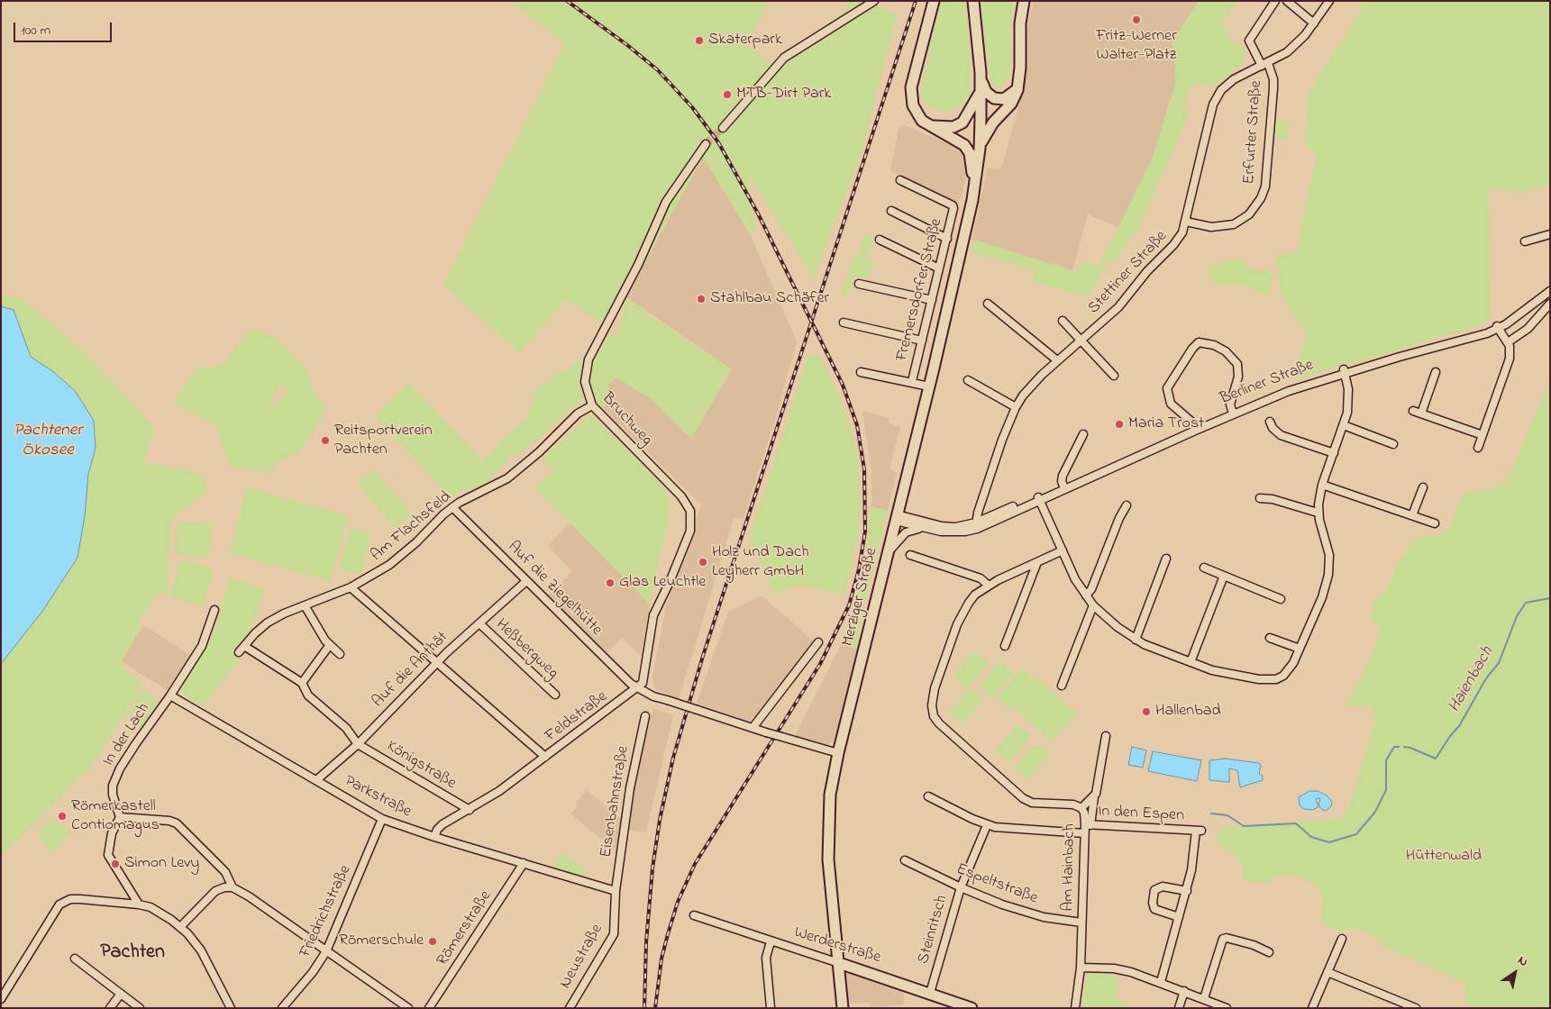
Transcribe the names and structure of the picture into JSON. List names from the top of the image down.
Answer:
{
  "streets": {
    "main road": ["Merziger Straße", "Werderstraße"],
    "street": [
      "Erfurter Straße",
      "Stettiner Straße",
      "Fremersdorfer Straße",
      "Berliner Straße",
      "Bruchweg",
      "Am Flachsfeld",
      "Auf die Ziegelhütte",
      "Heßbergweg",
      "Auf die Anthät",
      "Feldstraße",
      "In der Lach",
      "Königstraße",
      "Parkstraße",
      "Eisenbahnstraße",
      "In den Espen",
      "Am Hainbach",
      "Espeltstraße",
      "Friedrichstraße",
      "Römerstraße",
      "Steinritsch",
      "Neustraße"
    ]
  },
  "crossings": [
    ["Erfurter Straße", "Stettiner Straße"],
    ["Stettiner Straße", "Berliner Straße"],
    ["Berliner Straße", "Merziger Straße"],
    ["Bruchweg", "Am Flachsfeld"],
    ["Bruchweg", "Auf die Ziegelhütte"],
    ["Bruchweg", "Feldstraße"],
    ["Am Flachsfeld", "Auf die Ziegelhütte"],
    ["Auf die Ziegelhütte", "Auf die Anthät"],
    ["Auf die Ziegelhütte", "Feldstraße"],
    ["Merziger Straße", "Werderstraße"],
    ["Heßbergweg", "Auf die Anthät"],
    ["Auf die Anthät", "Königstraße"],
    ["Auf die Anthät", "Parkstraße"],
    ["Feldstraße", "Königstraße"],
    ["Feldstraße", "Parkstraße"],
    ["In der Lach", "Parkstraße"],
    ["Parkstraße", "Eisenbahnstraße"],
    ["Parkstraße", "Friedrichstraße"],
    ["Parkstraße", "Römerstraße"],
    ["Parkstraße", "Neustraße"],
    ["Eisenbahnstraße", "Neustraße"],
    ["In den Espen", "Am Hainbach"],
    ["Am Hainbach", "Espeltstraße"],
    ["Espeltstraße", "Steinritsch"],
    ["Steinritsch", "Werderstraße"]
  ],
  "districts": ["Pachten"],
  "water": ["Pachtener Ökosee", "Haienbach"],
  "parks": ["Hüttenwald"],
  "places": [
    "Fritz-Werner Walter-Platz",
    "Skaterpark",
    "MTB-Dirt Park",
    "Stahlbau Schäfer",
    "Maria Trost",
    "Reitsportverein Pachten",
    "Holz und Dach Leyherr GmbH",
    "Glas Leuchtle",
    "Hallenbad",
    "Römerkastell Contiomagus",
    "Simon Levy",
    "Römerschule"
  ],
  "scale_bar": "100 m",
  "north": "top right"
}
